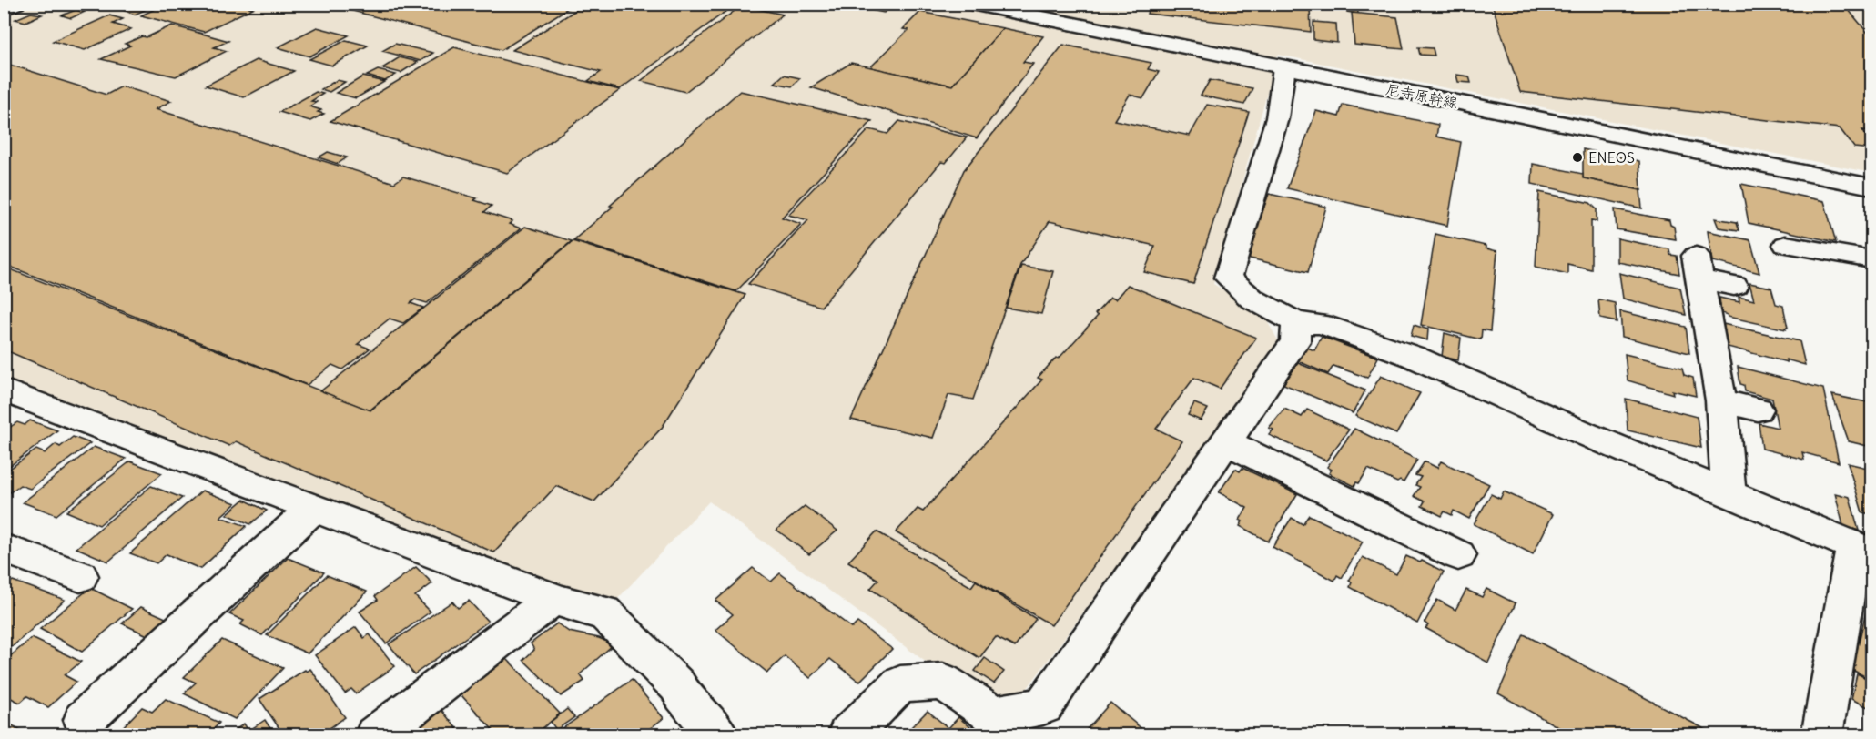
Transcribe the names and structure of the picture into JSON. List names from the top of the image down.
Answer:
{
  "streets": {
    "street": ["尼寺原幹線"]
  },
  "places": ["ENEOS"]
}
